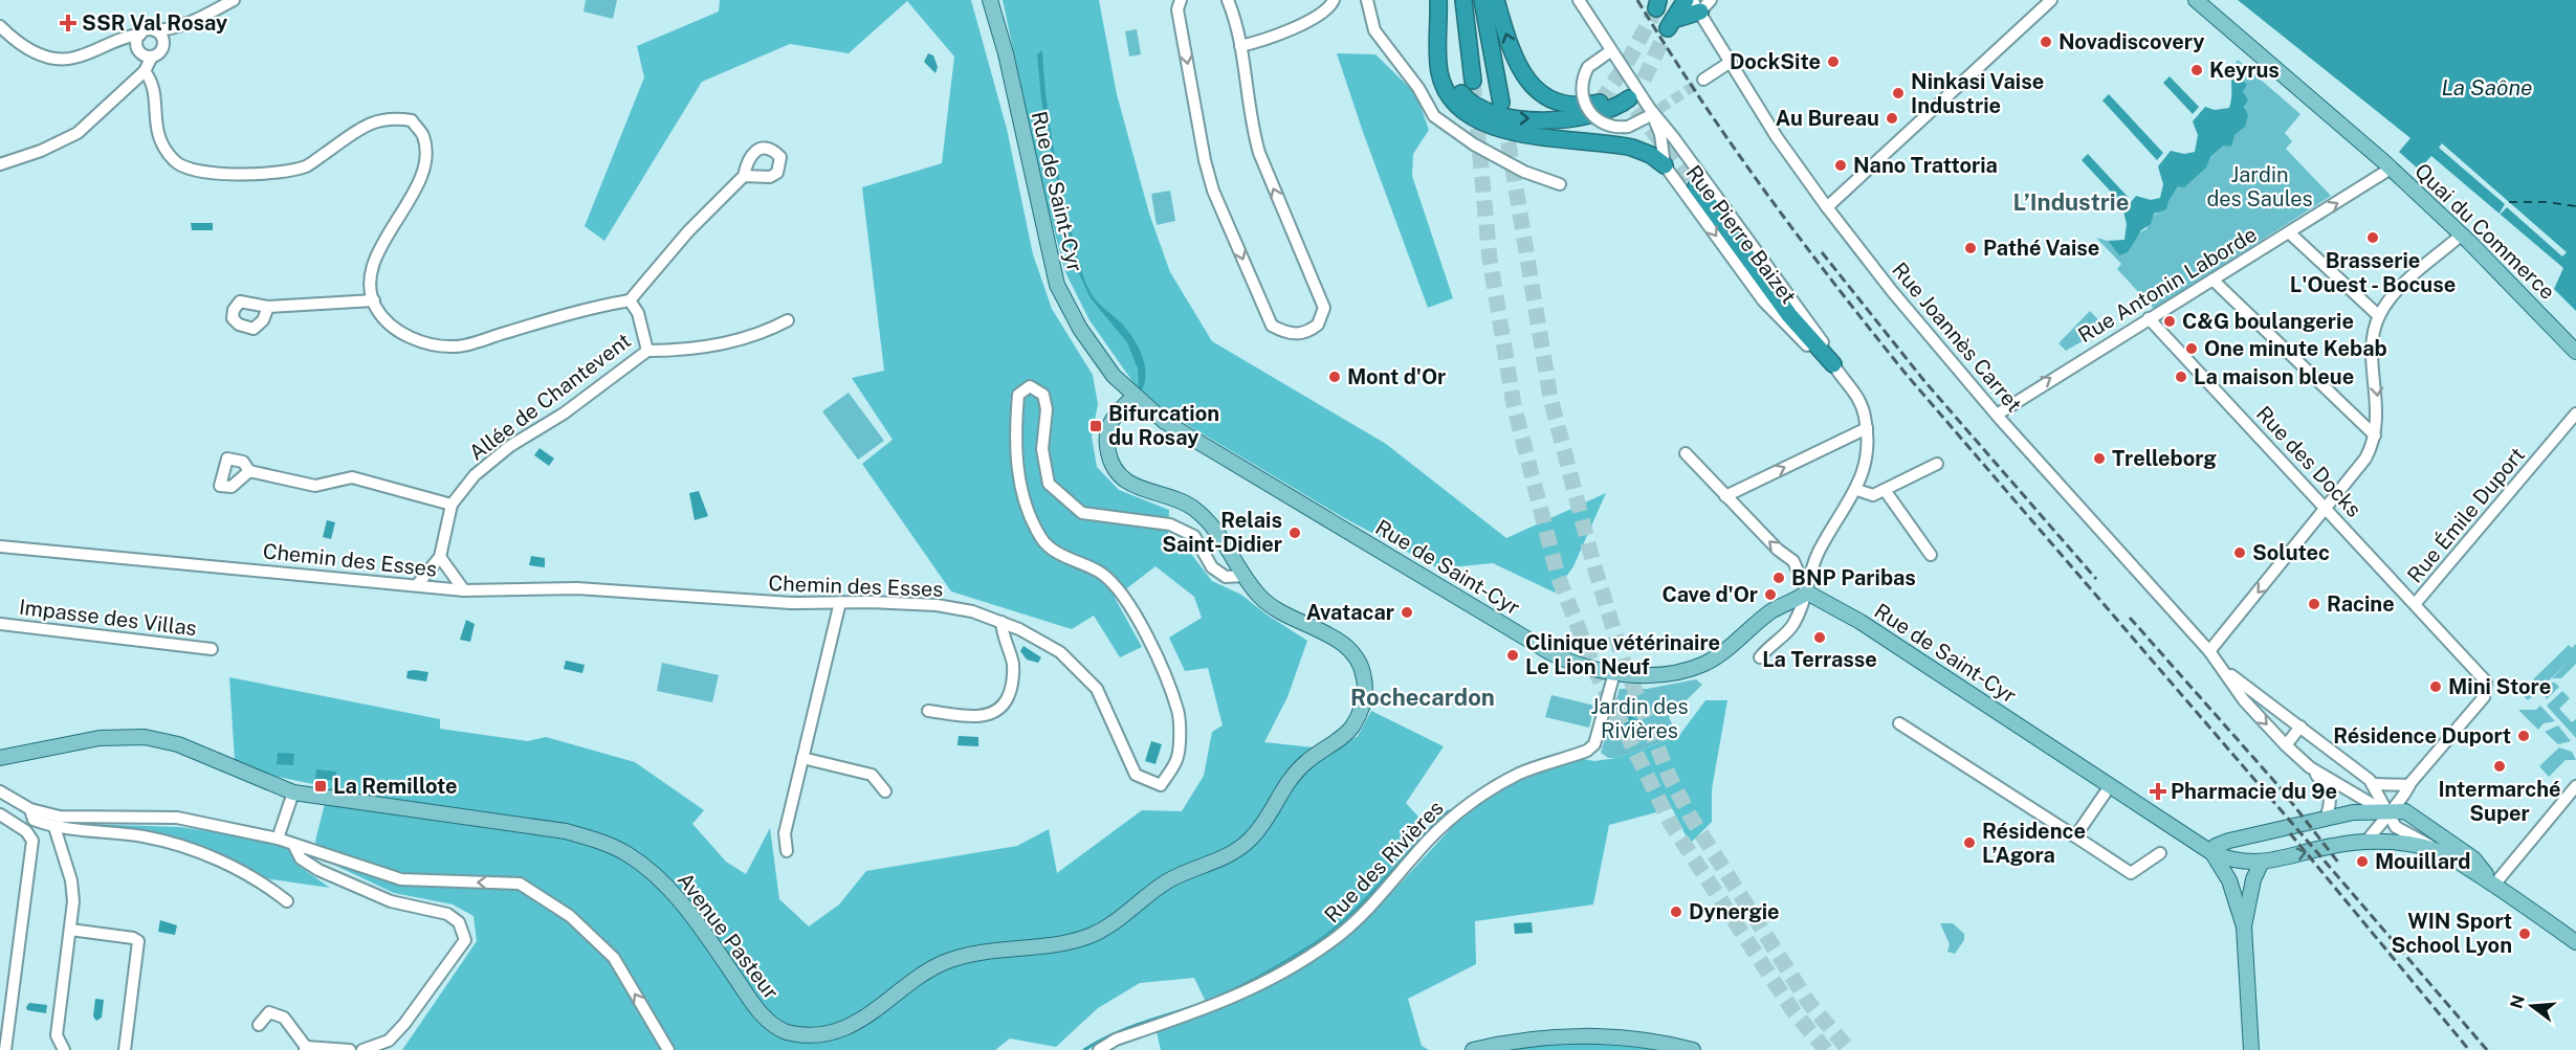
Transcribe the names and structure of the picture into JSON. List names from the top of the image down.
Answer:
{
  "streets": {
    "main road": ["Rue de Saint-Cyr", "Quai du Commerce", "Avenue Pasteur"],
    "street": [
      "Rue Pierre Baizet",
      "Rue Antonin Laborde",
      "Rue Joannès Carret",
      "Allée de Chantevent",
      "Rue des Docks",
      "Rue Émile Duport",
      "Chemin des Esses",
      "Impasse des Villas",
      "Rue des Rivières"
    ]
  },
  "crossings": [
    ["Rue de Saint-Cyr", "Rue Pierre Baizet"],
    ["Rue de Saint-Cyr", "Rue Joannès Carret"],
    ["Rue de Saint-Cyr", "Rue Émile Duport"],
    ["Rue de Saint-Cyr", "Rue des Rivières"],
    ["Rue de Saint-Cyr", "Avenue Pasteur"],
    ["Quai du Commerce", "Rue Antonin Laborde"],
    ["Rue Antonin Laborde", "Rue Joannès Carret"],
    ["Rue Antonin Laborde", "Rue des Docks"],
    ["Rue Joannès Carret", "Rue Émile Duport"],
    ["Allée de Chantevent", "Chemin des Esses"],
    ["Rue des Docks", "Rue Émile Duport"],
    ["Chemin des Esses", "Avenue Pasteur"]
  ],
  "one_way": ["Rue Antonin Laborde"],
  "districts": ["L’Industrie", "Rochecardon"],
  "water": ["La Saône"],
  "parks": ["Jardin des Saules", "Jardin des Rivières"],
  "places": {
    "health": ["SSR Val Rosay", "Pharmacie du 9e"],
    "other": [
      "Novadiscovery",
      "DockSite",
      "Keyrus",
      "Ninkasi Vaise Industrie",
      "Au Bureau",
      "Nano Trattoria",
      "Brasserie L'Ouest - Bocuse",
      "Pathé Vaise",
      "C&G boulangerie",
      "One minute Kebab",
      "Mont d'Or",
      "La maison bleue",
      "Trelleborg",
      "Relais Saint-Didier",
      "Solutec",
      "BNP Paribas",
      "Cave d'Or",
      "Racine",
      "Avatacar",
      "La Terrasse",
      "Clinique vétérinaire Le Lion Neuf",
      "Mini Store",
      "Résidence Duport",
      "Intermarché Super",
      "Résidence L’Agora",
      "Mouillard",
      "Dynergie",
      "WIN Sport School Lyon"
    ],
    "transit": ["Bifurcation du Rosay", "La Remillote"]
  },
  "north": "left"
}
